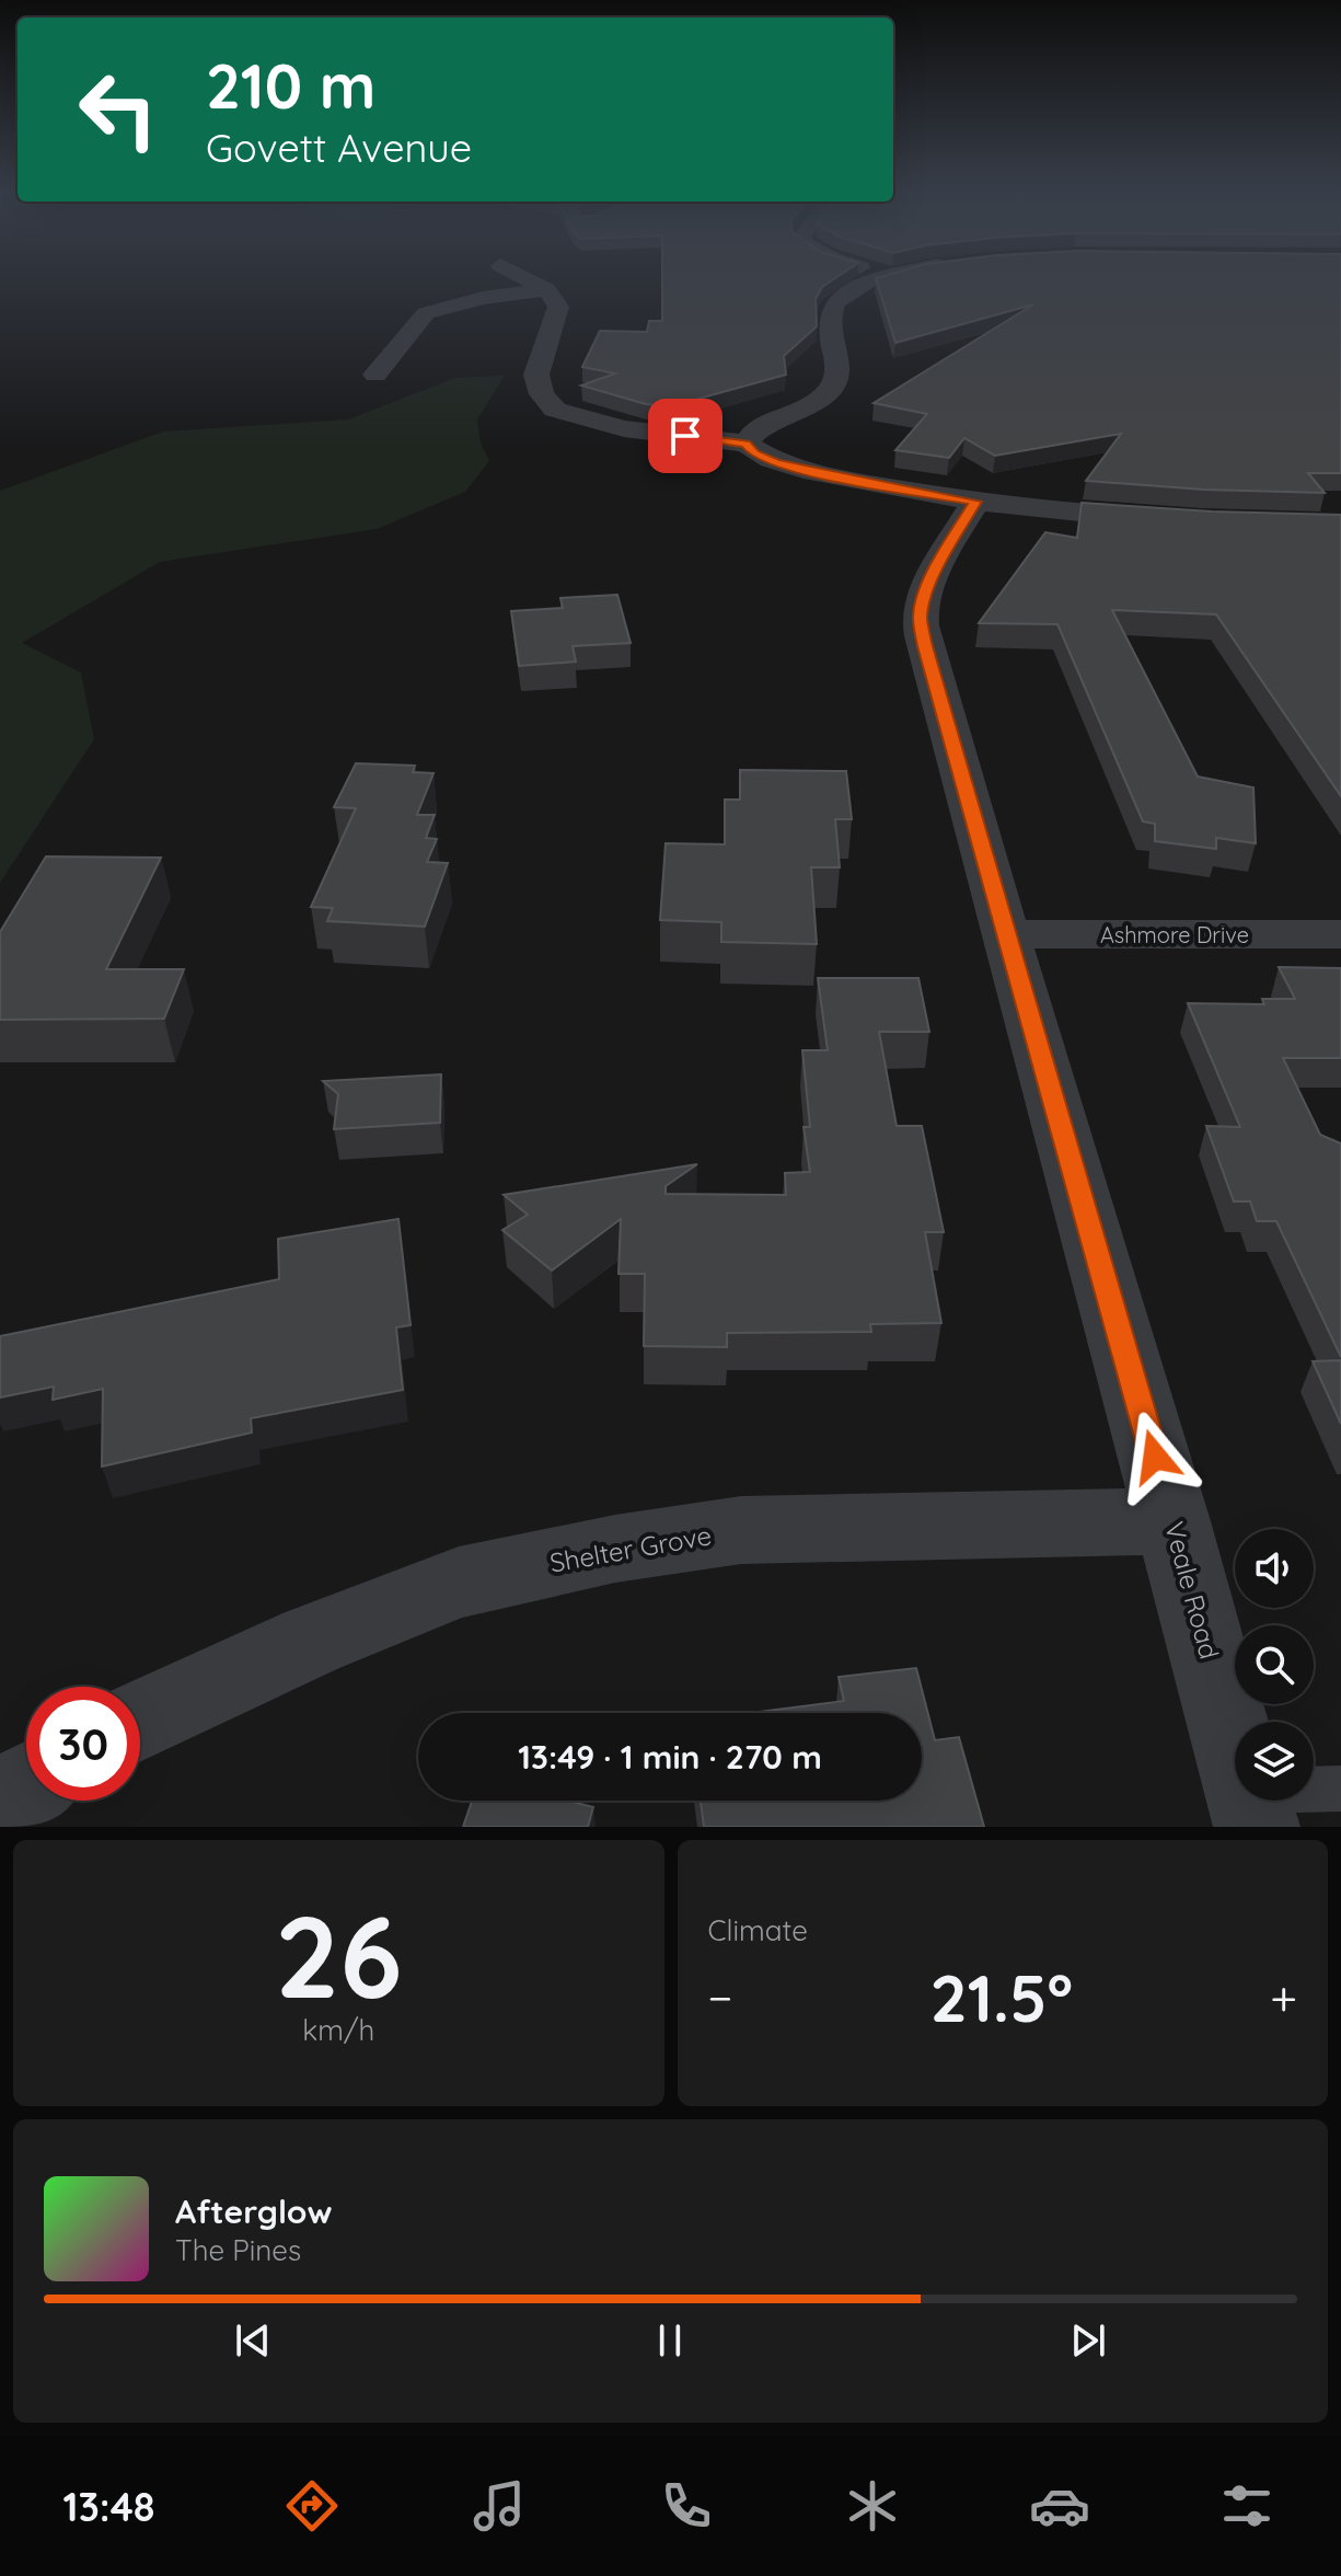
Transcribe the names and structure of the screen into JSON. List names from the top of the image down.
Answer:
{
  "streets": {
    "street": ["Ashmore Drive", "Shelter Grove", "Veale Road"]
  },
  "crossings": [
    ["Ashmore Drive", "Veale Road"],
    ["Shelter Grove", "Veale Road"]
  ],
  "page": {
    "turn": ["210 m", "Govett Avenue"],
    "limit": "30",
    "trip": "13:49 · 1 min · 270 m",
    "tile": [
      ["26", "km/h"],
      "Climate"
    ],
    "heat": ["−", "21.5°", "+"],
    "song": ["Afterglow", "The Pines"],
    "tabs": "13:48"
  }
}
